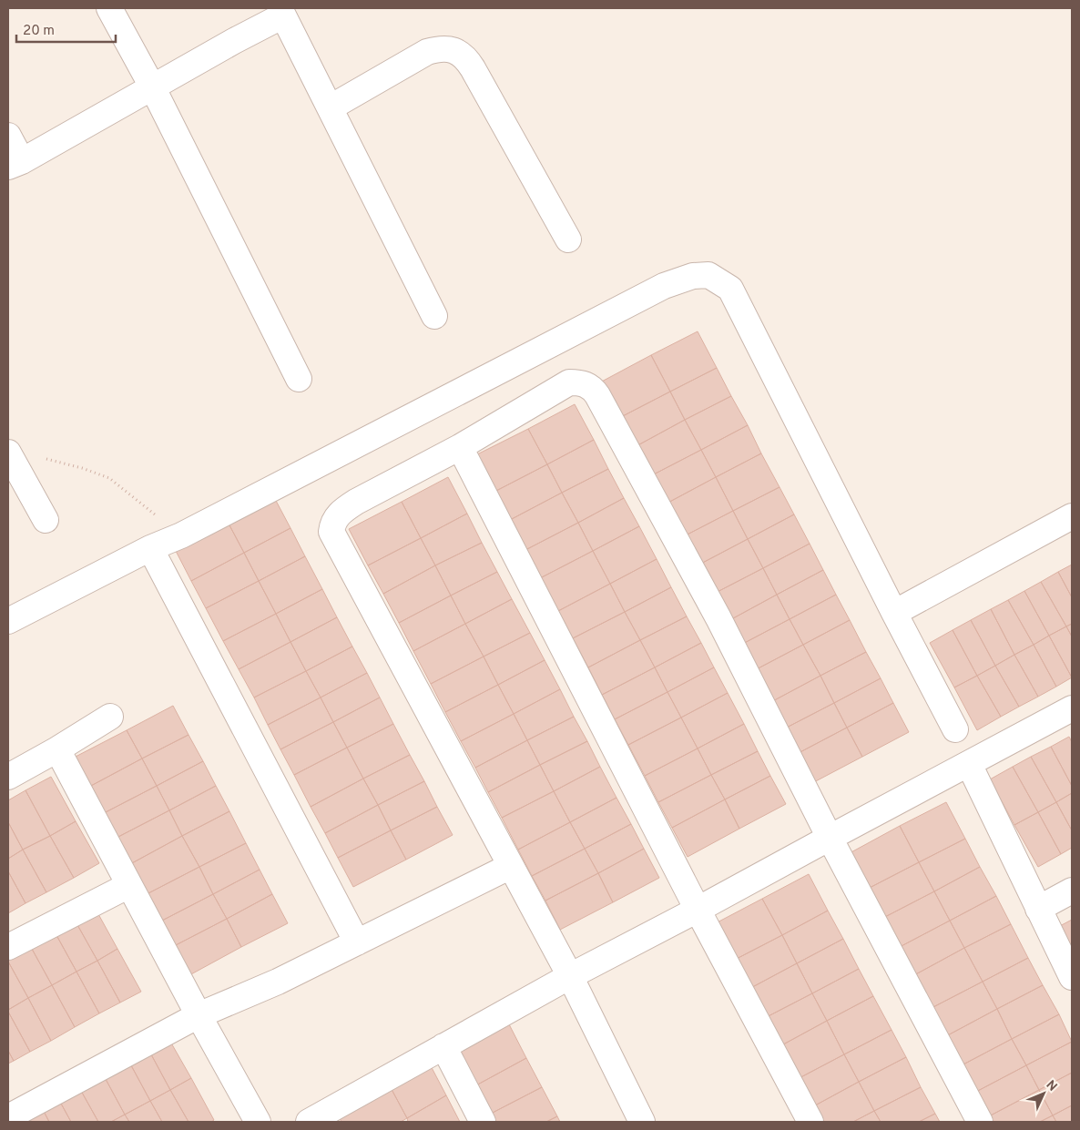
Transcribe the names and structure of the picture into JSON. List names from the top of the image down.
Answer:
{
  "scale_bar": "20 m",
  "north": "top right"
}
